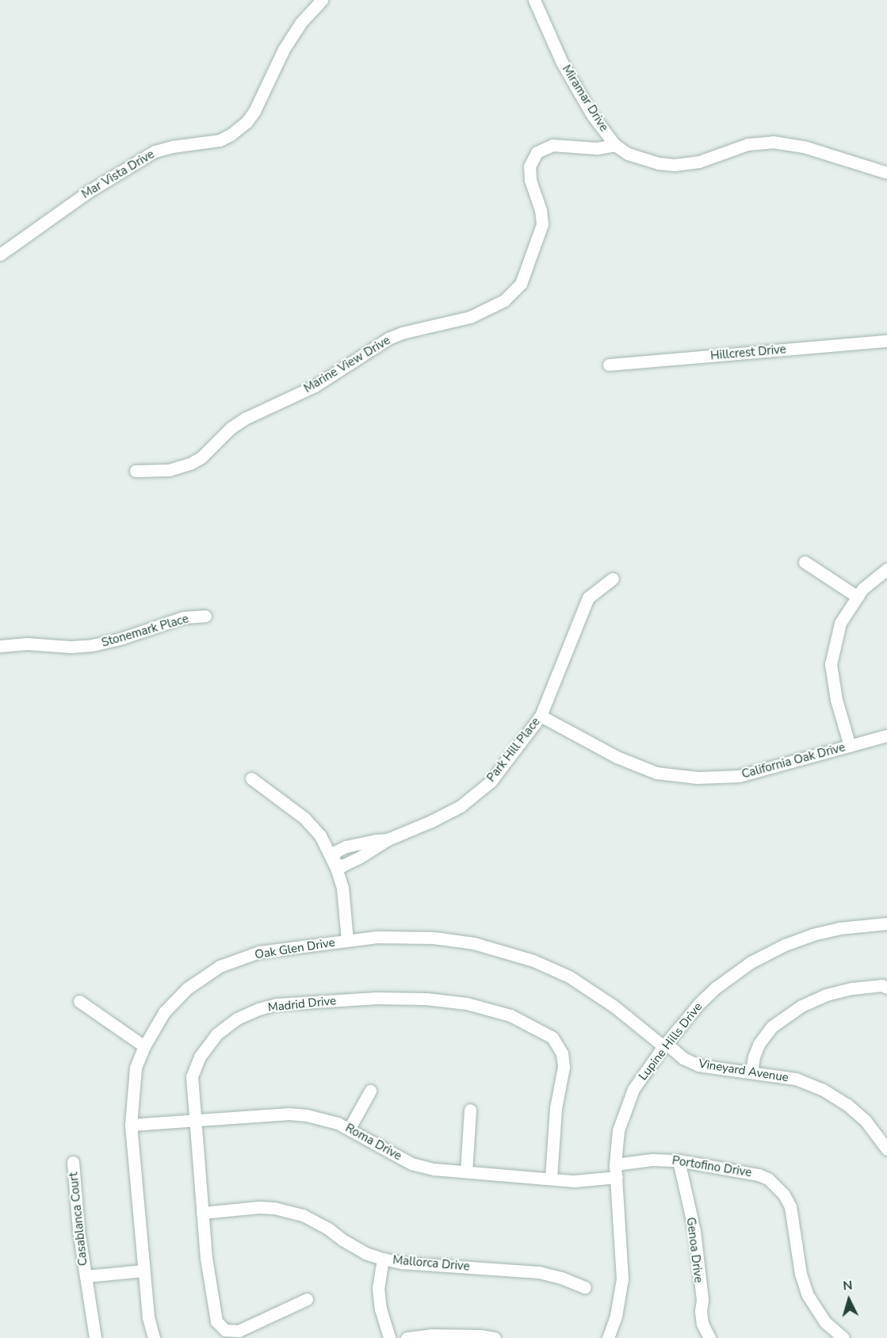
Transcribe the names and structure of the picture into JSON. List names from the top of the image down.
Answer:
{
  "streets": {
    "street": [
      "Miramar Drive",
      "Mar Vista Drive",
      "Hillcrest Drive",
      "Marine View Drive",
      "Stonemark Place",
      "Park Hill Place",
      "California Oak Drive",
      "Oak Glen Drive",
      "Madrid Drive",
      "Lupine Hills Drive",
      "Vineyard Avenue",
      "Roma Drive",
      "Portofino Drive",
      "Casablanca Court",
      "Genoa Drive",
      "Mallorca Drive"
    ]
  },
  "crossings": [
    ["Miramar Drive", "Marine View Drive"],
    ["Park Hill Place", "California Oak Drive"],
    ["Oak Glen Drive", "Lupine Hills Drive"],
    ["Oak Glen Drive", "Vineyard Avenue"],
    ["Oak Glen Drive", "Roma Drive"],
    ["Oak Glen Drive", "Casablanca Court"],
    ["Madrid Drive", "Roma Drive"],
    ["Madrid Drive", "Mallorca Drive"],
    ["Lupine Hills Drive", "Vineyard Avenue"],
    ["Lupine Hills Drive", "Roma Drive"],
    ["Lupine Hills Drive", "Portofino Drive"],
    ["Portofino Drive", "Genoa Drive"]
  ],
  "north": "top"
}
